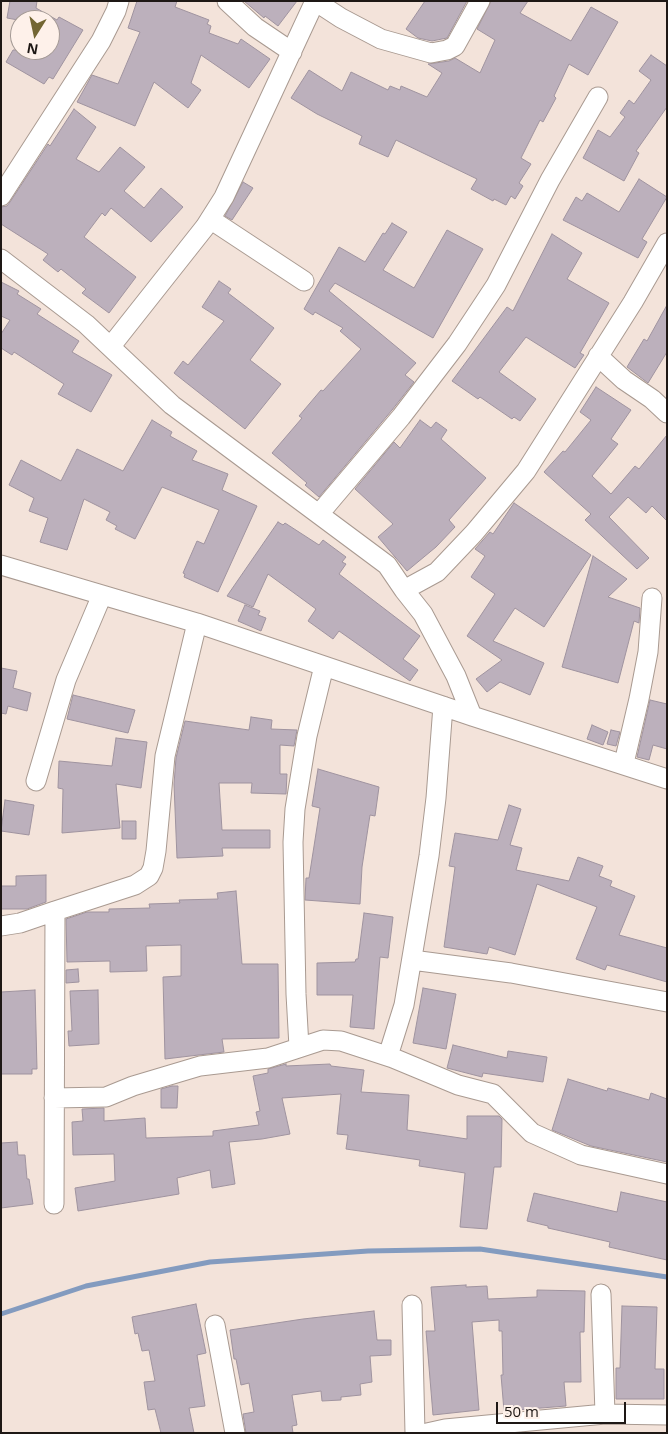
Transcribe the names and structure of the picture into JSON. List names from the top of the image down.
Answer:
{
  "scale_bar": "50 m",
  "north": "bottom"
}
